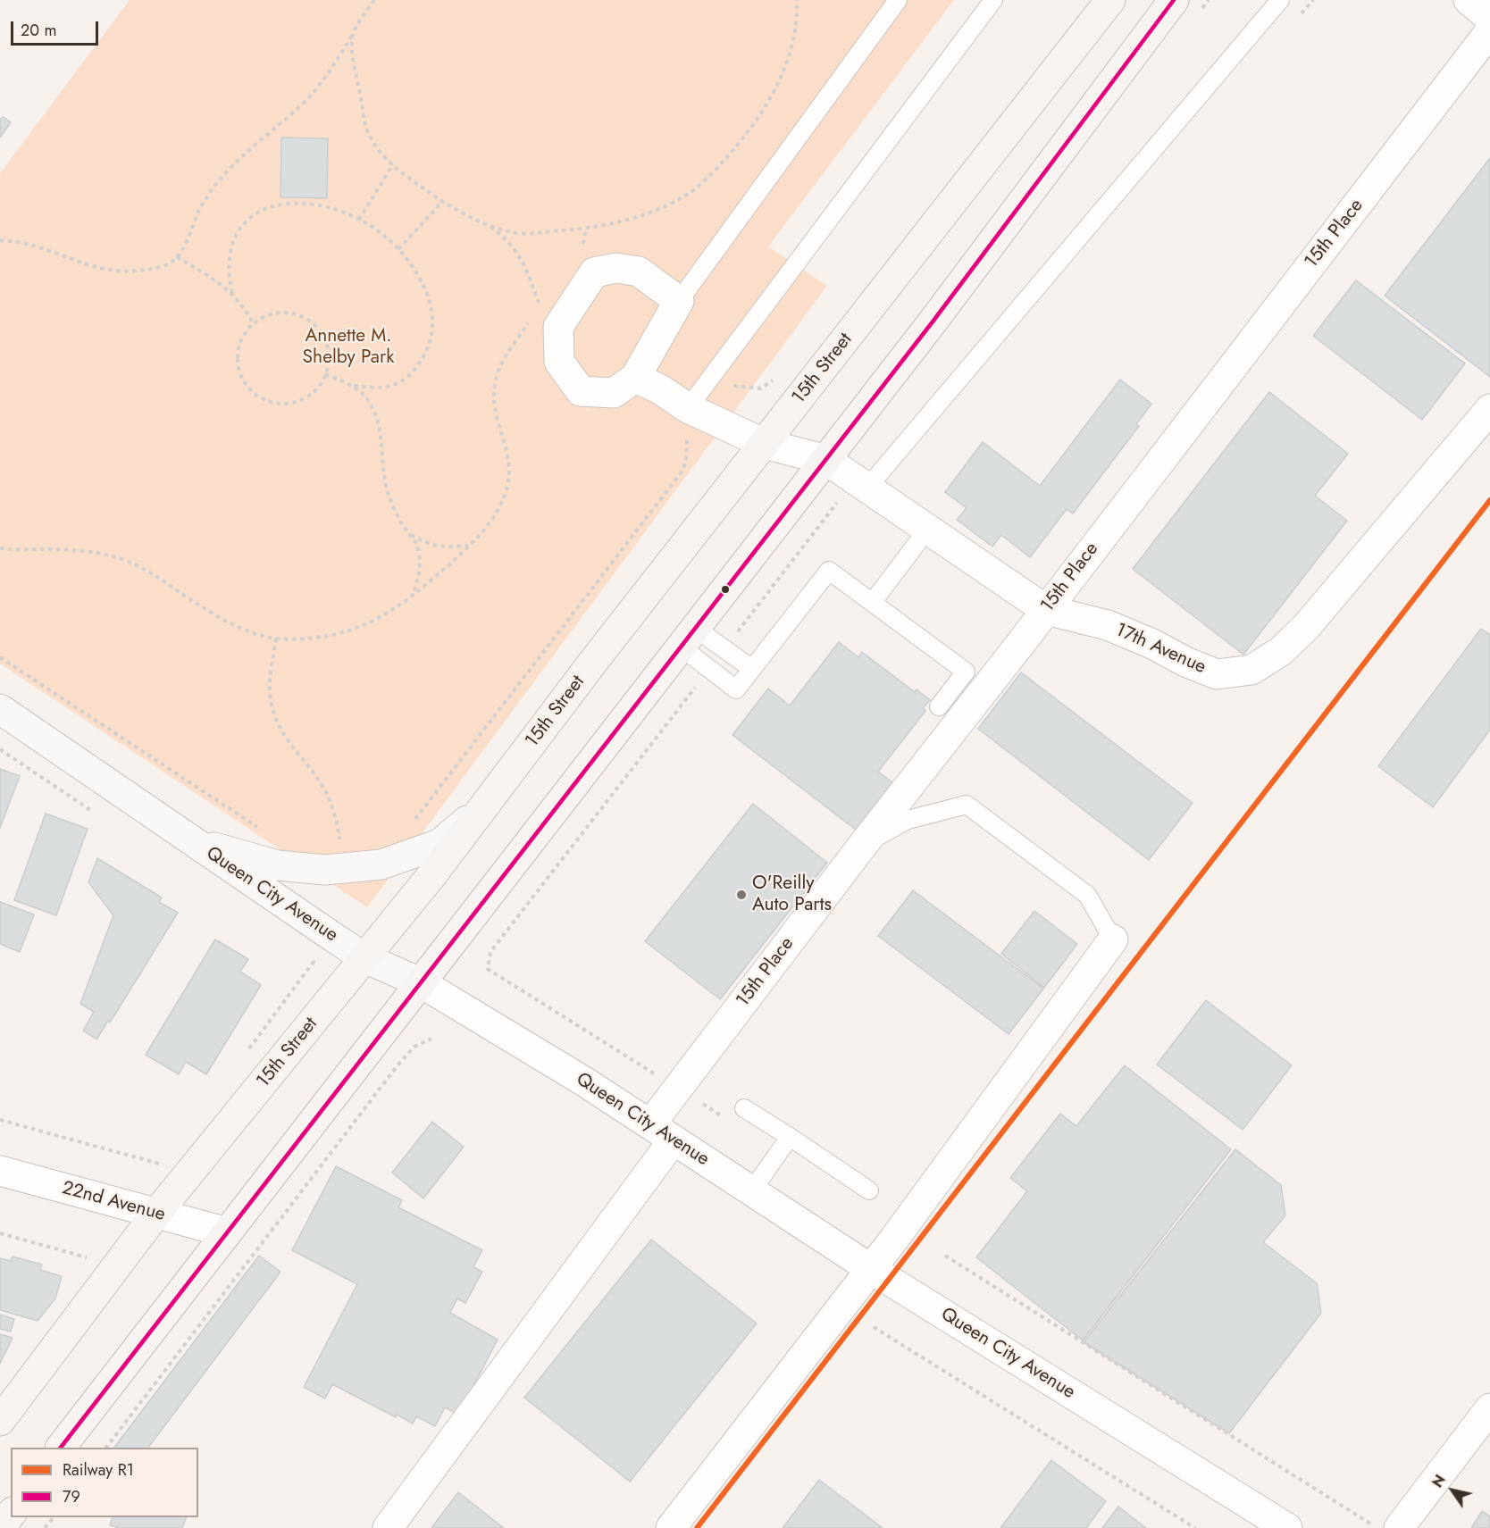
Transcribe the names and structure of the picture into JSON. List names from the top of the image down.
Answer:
{
  "streets": {
    "main road": ["15th Street", "Queen City Avenue"],
    "street": ["15th Place", "17th Avenue", "22nd Avenue"]
  },
  "crossings": [
    ["15th Place", "17th Avenue"],
    ["15th Place", "Queen City Avenue"],
    ["15th Street", "17th Avenue"],
    ["15th Street", "Queen City Avenue"],
    ["15th Street", "22nd Avenue"]
  ],
  "parks": ["Annette M. Shelby Park"],
  "places": ["O'Reilly Auto Parts"],
  "lines": ["transit line 79", "rail line R1"],
  "legend": ["Railway R1", "79"],
  "scale_bar": "20 m",
  "north": "top left"
}
